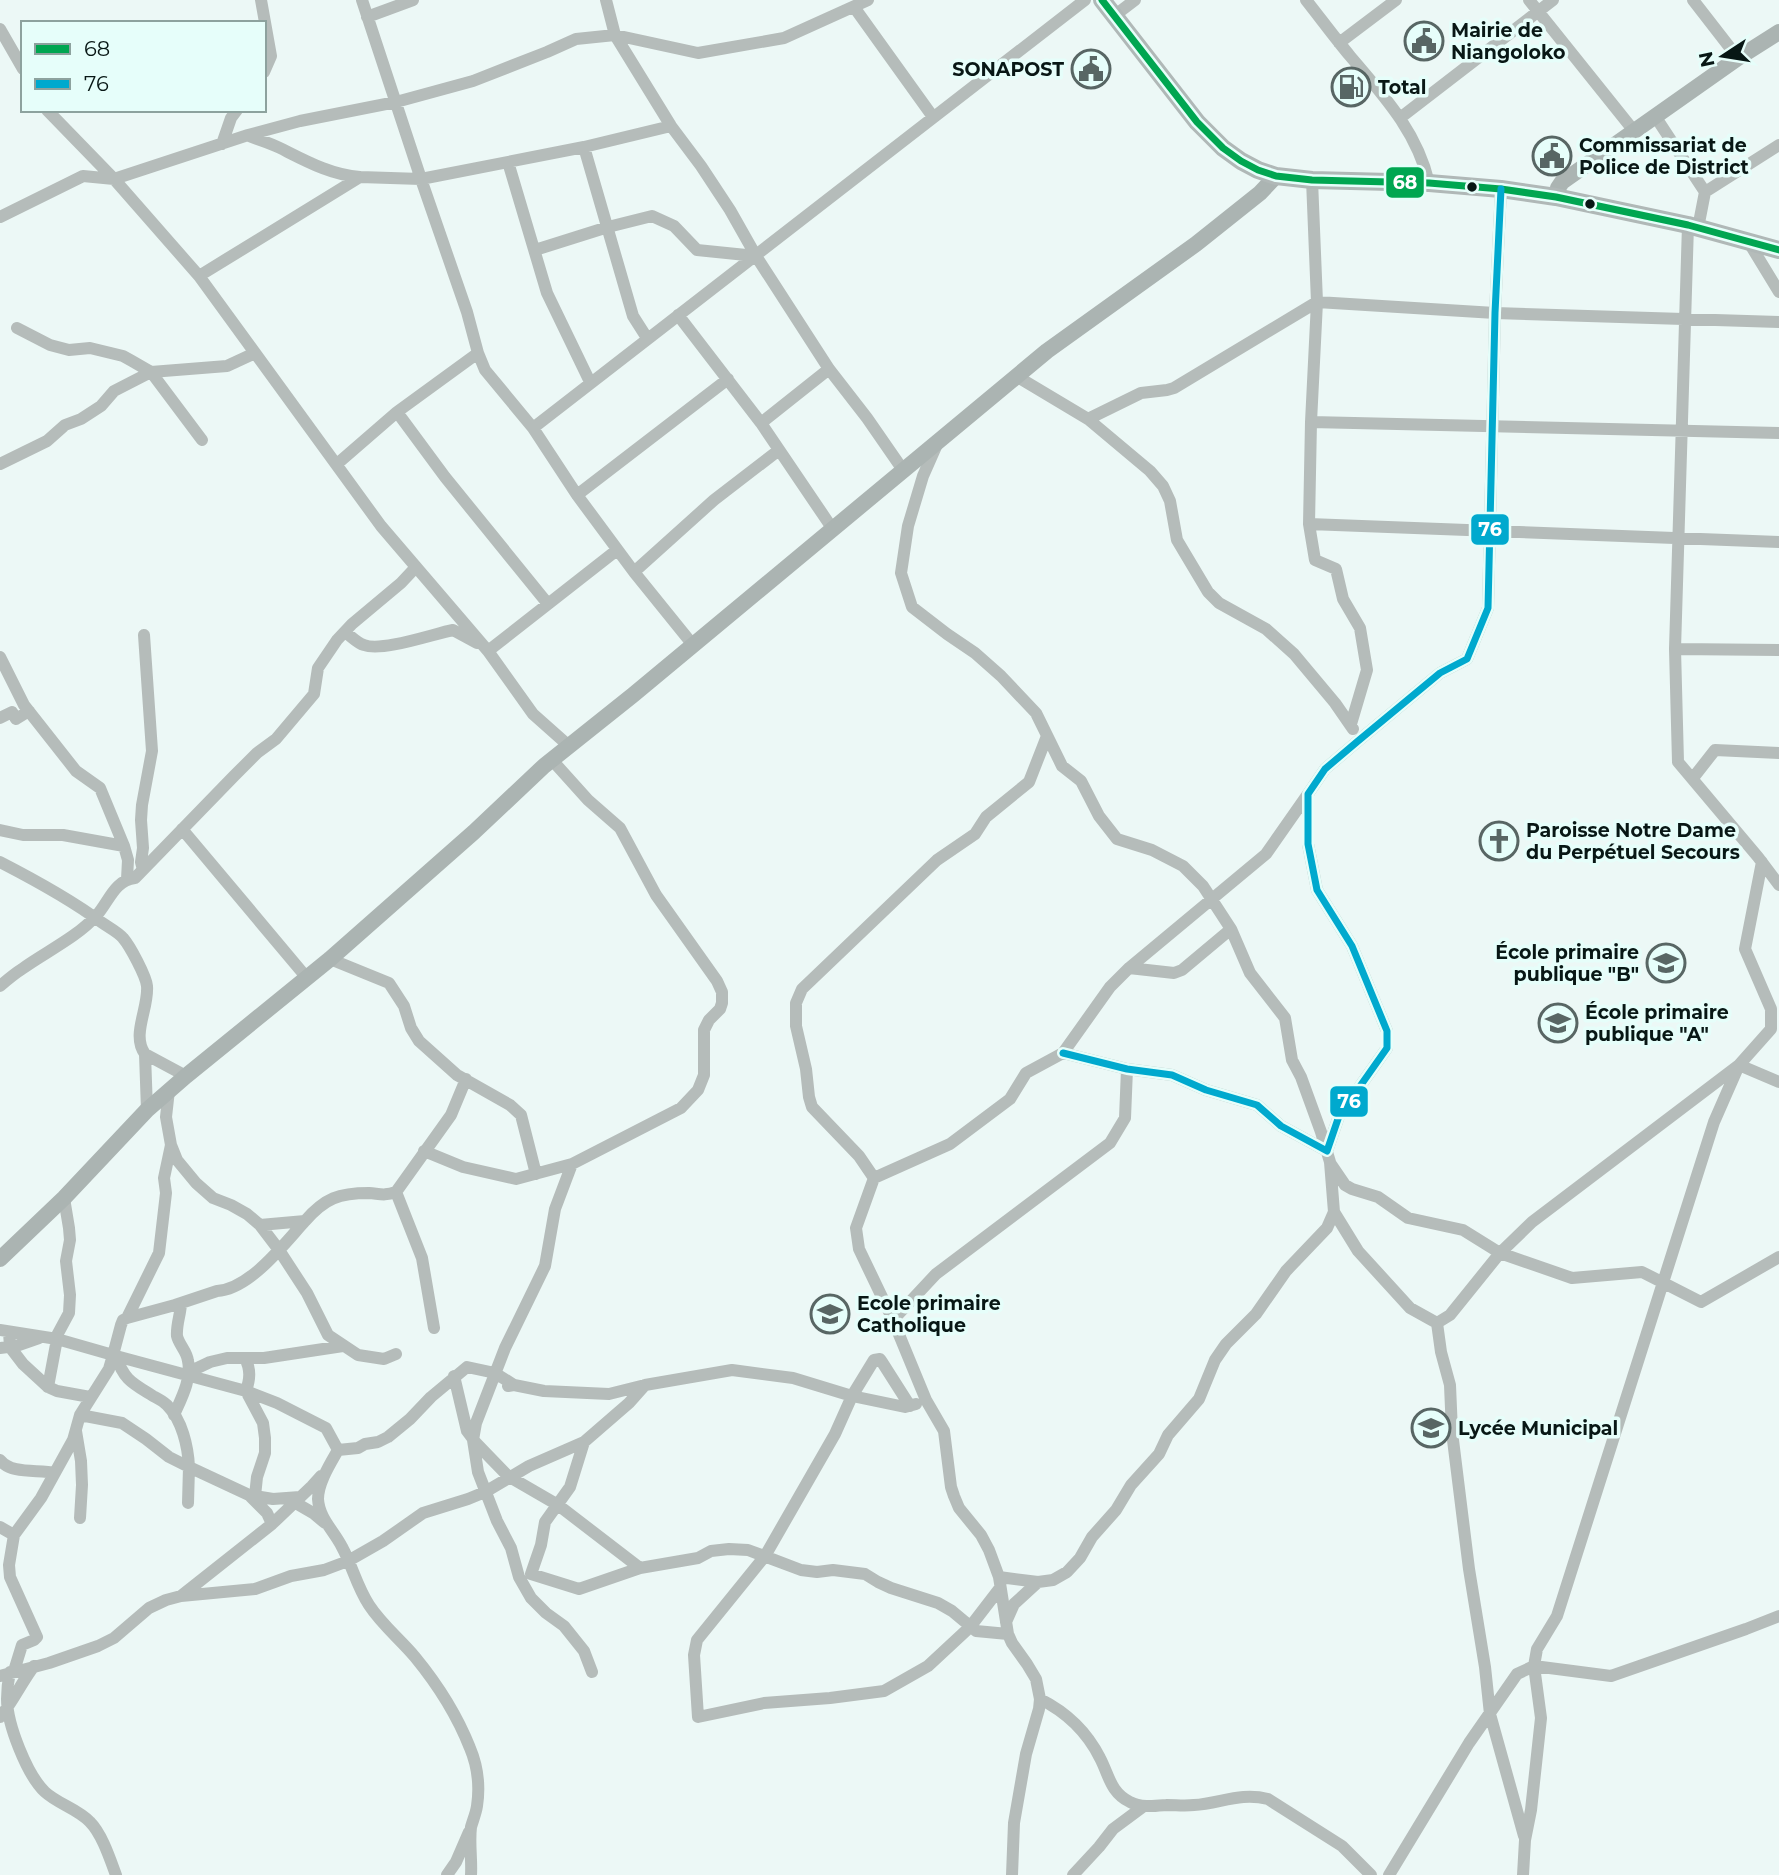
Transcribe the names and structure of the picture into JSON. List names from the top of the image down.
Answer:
{
  "places": {
    "public building": ["Mairie de Niangoloko", "SONAPOST", "Commissariat de Police de District"],
    "fuel station": ["Total"],
    "church": ["Paroisse Notre Dame du Perpétuel Secours"],
    "school or university": [
      "École primaire publique \"B\"",
      "École primaire publique \"A\"",
      "Ecole primaire Catholique",
      "Lycée Municipal"
    ]
  },
  "lines": ["transit line 68", "transit line 76"],
  "legend": ["68", "76"],
  "north": "left"
}
